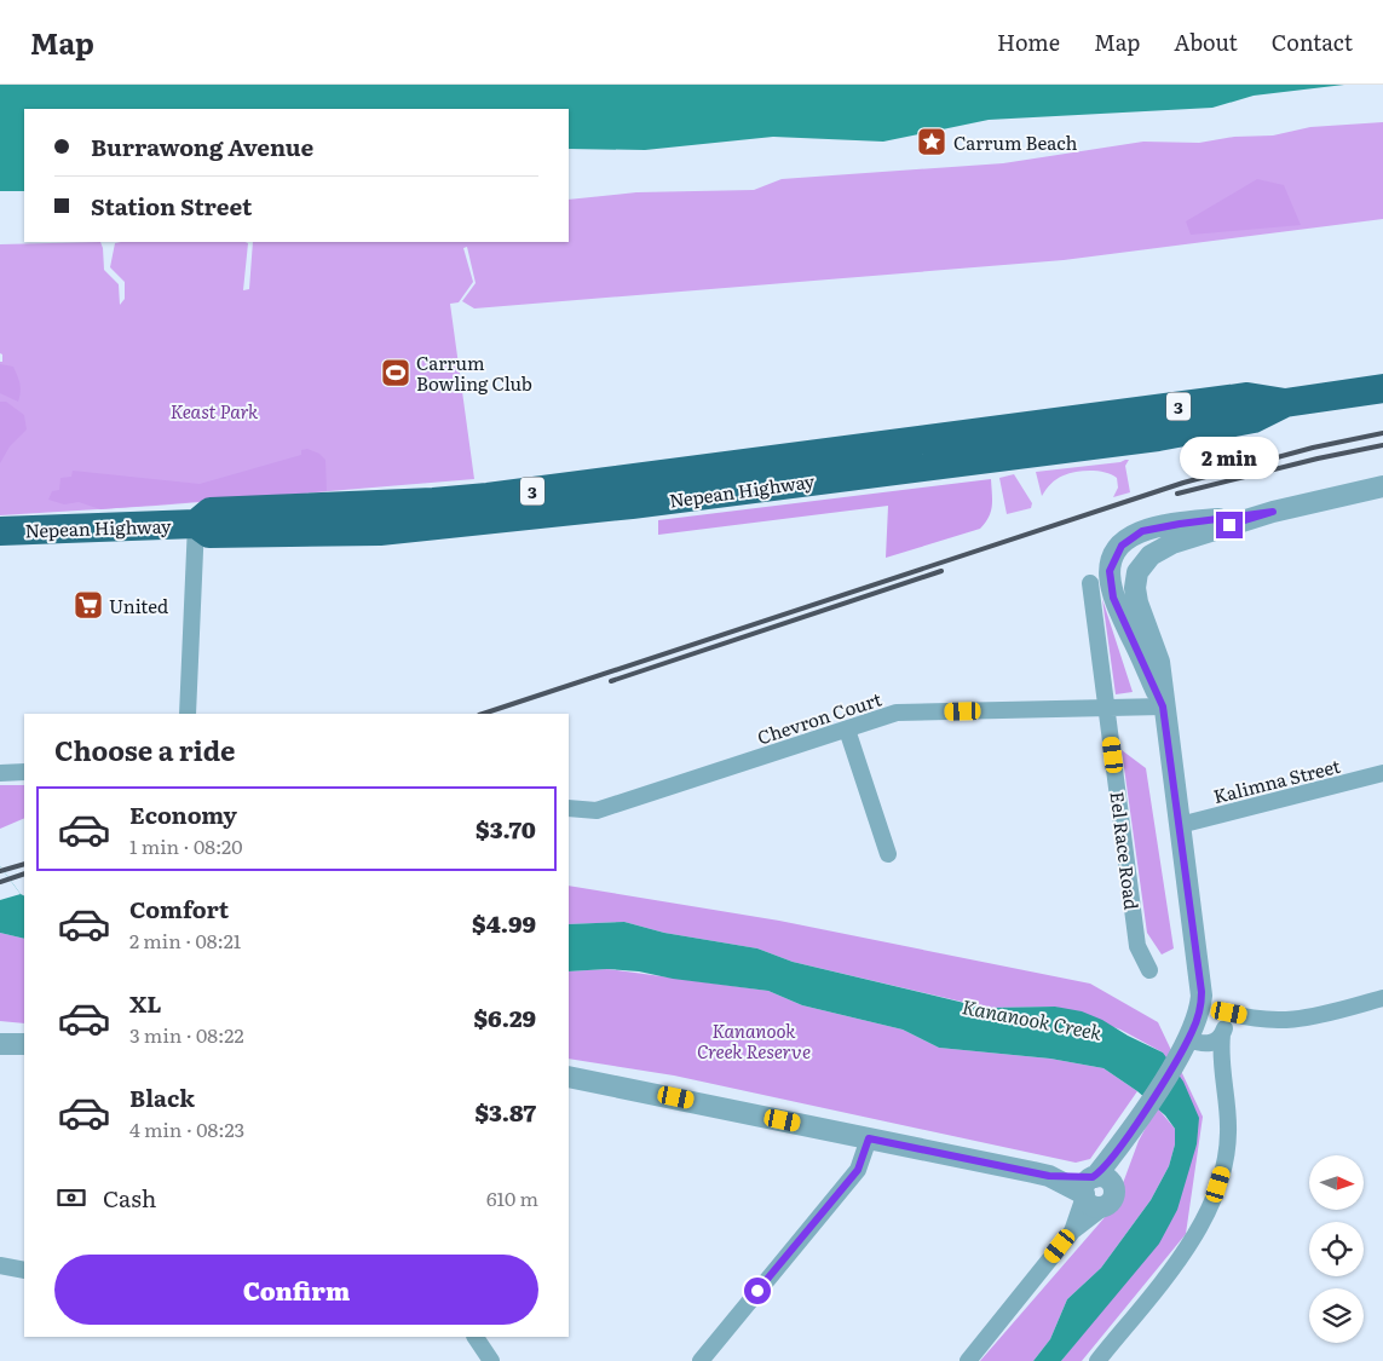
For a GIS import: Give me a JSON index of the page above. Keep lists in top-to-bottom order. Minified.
{"streets":{"highway":["3","Nepean Highway"],"street":["Chevron Court","Kalimna Street","Eel Race Road"]},"crossings":[["Chevron Court","Eel Race Road"]],"water":["Kananook Creek"],"parks":["Keast Park","Kananook Creek Reserve"],"places":{"place":["Carrum Beach"],"sports":["Carrum Bowling Club"],"supermarket":["United"]},"north":"right","page":{"header":"Map","nav":["Home","Map","About","Contact"],"banner":["Burrawong Avenue","Station Street"],"bubble":"2 min","heading":"Choose a ride","list":[{"name":"Economy","note":"1 min · 08:20","value":"$3.70"},{"name":"Comfort","note":"2 min · 08:21","value":"$4.99"},{"name":"XL","note":"3 min · 08:22","value":"$6.29"},{"name":"Black","note":"4 min · 08:23","value":"$3.87"}],"pay":["Cash","610 m"],"buttons":"Confirm"}}
